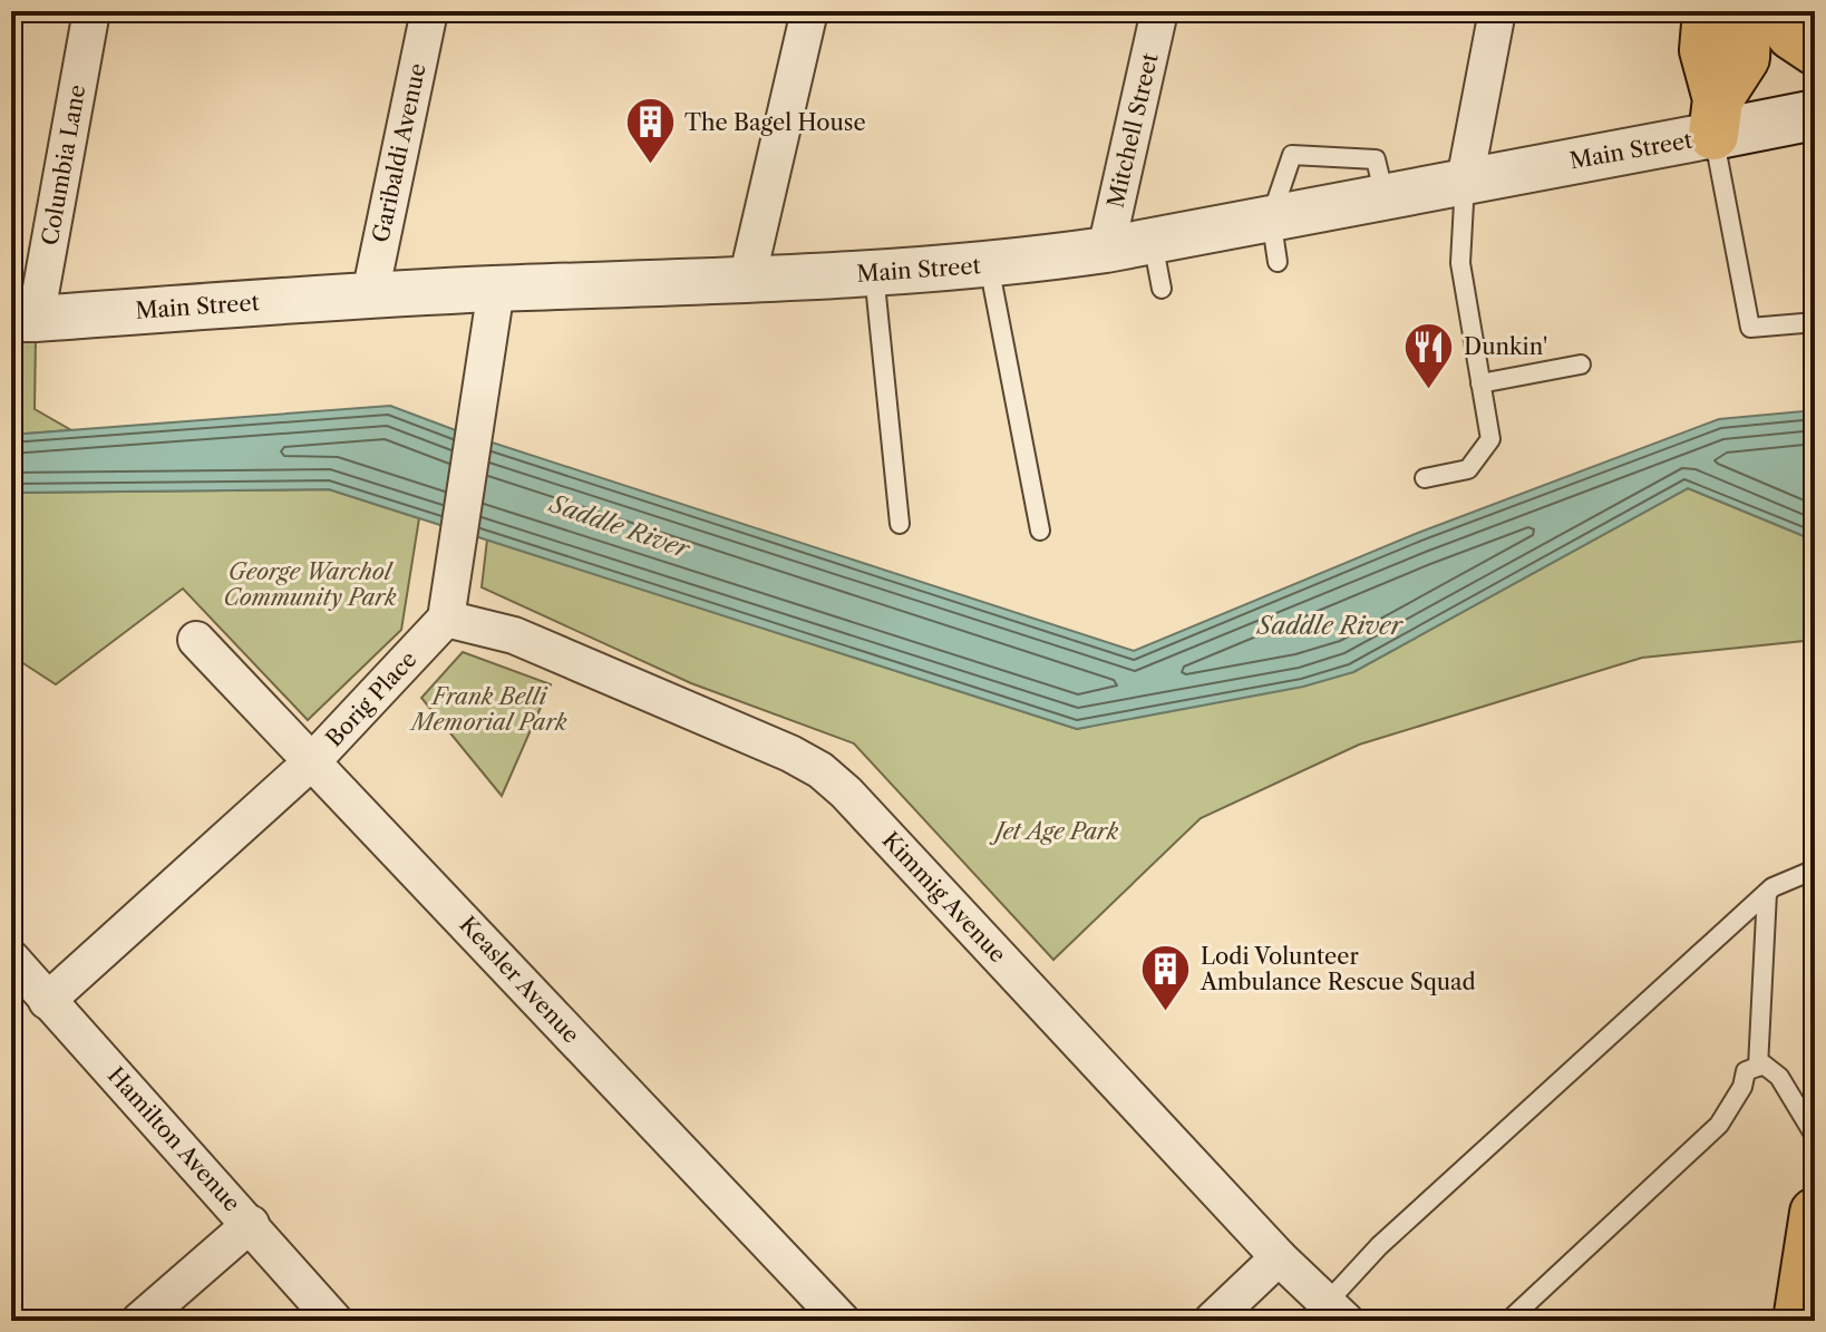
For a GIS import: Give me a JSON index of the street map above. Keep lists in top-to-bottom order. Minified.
{"streets":{"main road":["Main Street"],"street":["Mitchell Street","Garibaldi Avenue","Columbia Lane","Borig Place","Kimmig Avenue","Keasler Avenue","Hamilton Avenue"]},"crossings":[["Mitchell Street","Main Street"],["Main Street","Garibaldi Avenue"],["Main Street","Columbia Lane"],["Borig Place","Kimmig Avenue"],["Borig Place","Keasler Avenue"],["Borig Place","Hamilton Avenue"]],"water":["Saddle River"],"parks":["George Warchol Community Park","Frank Belli Memorial Park","Jet Age Park"],"places":{"building":["The Bagel House","Lodi Volunteer Ambulance Rescue Squad"],"restaurant":["Dunkin'"]}}
